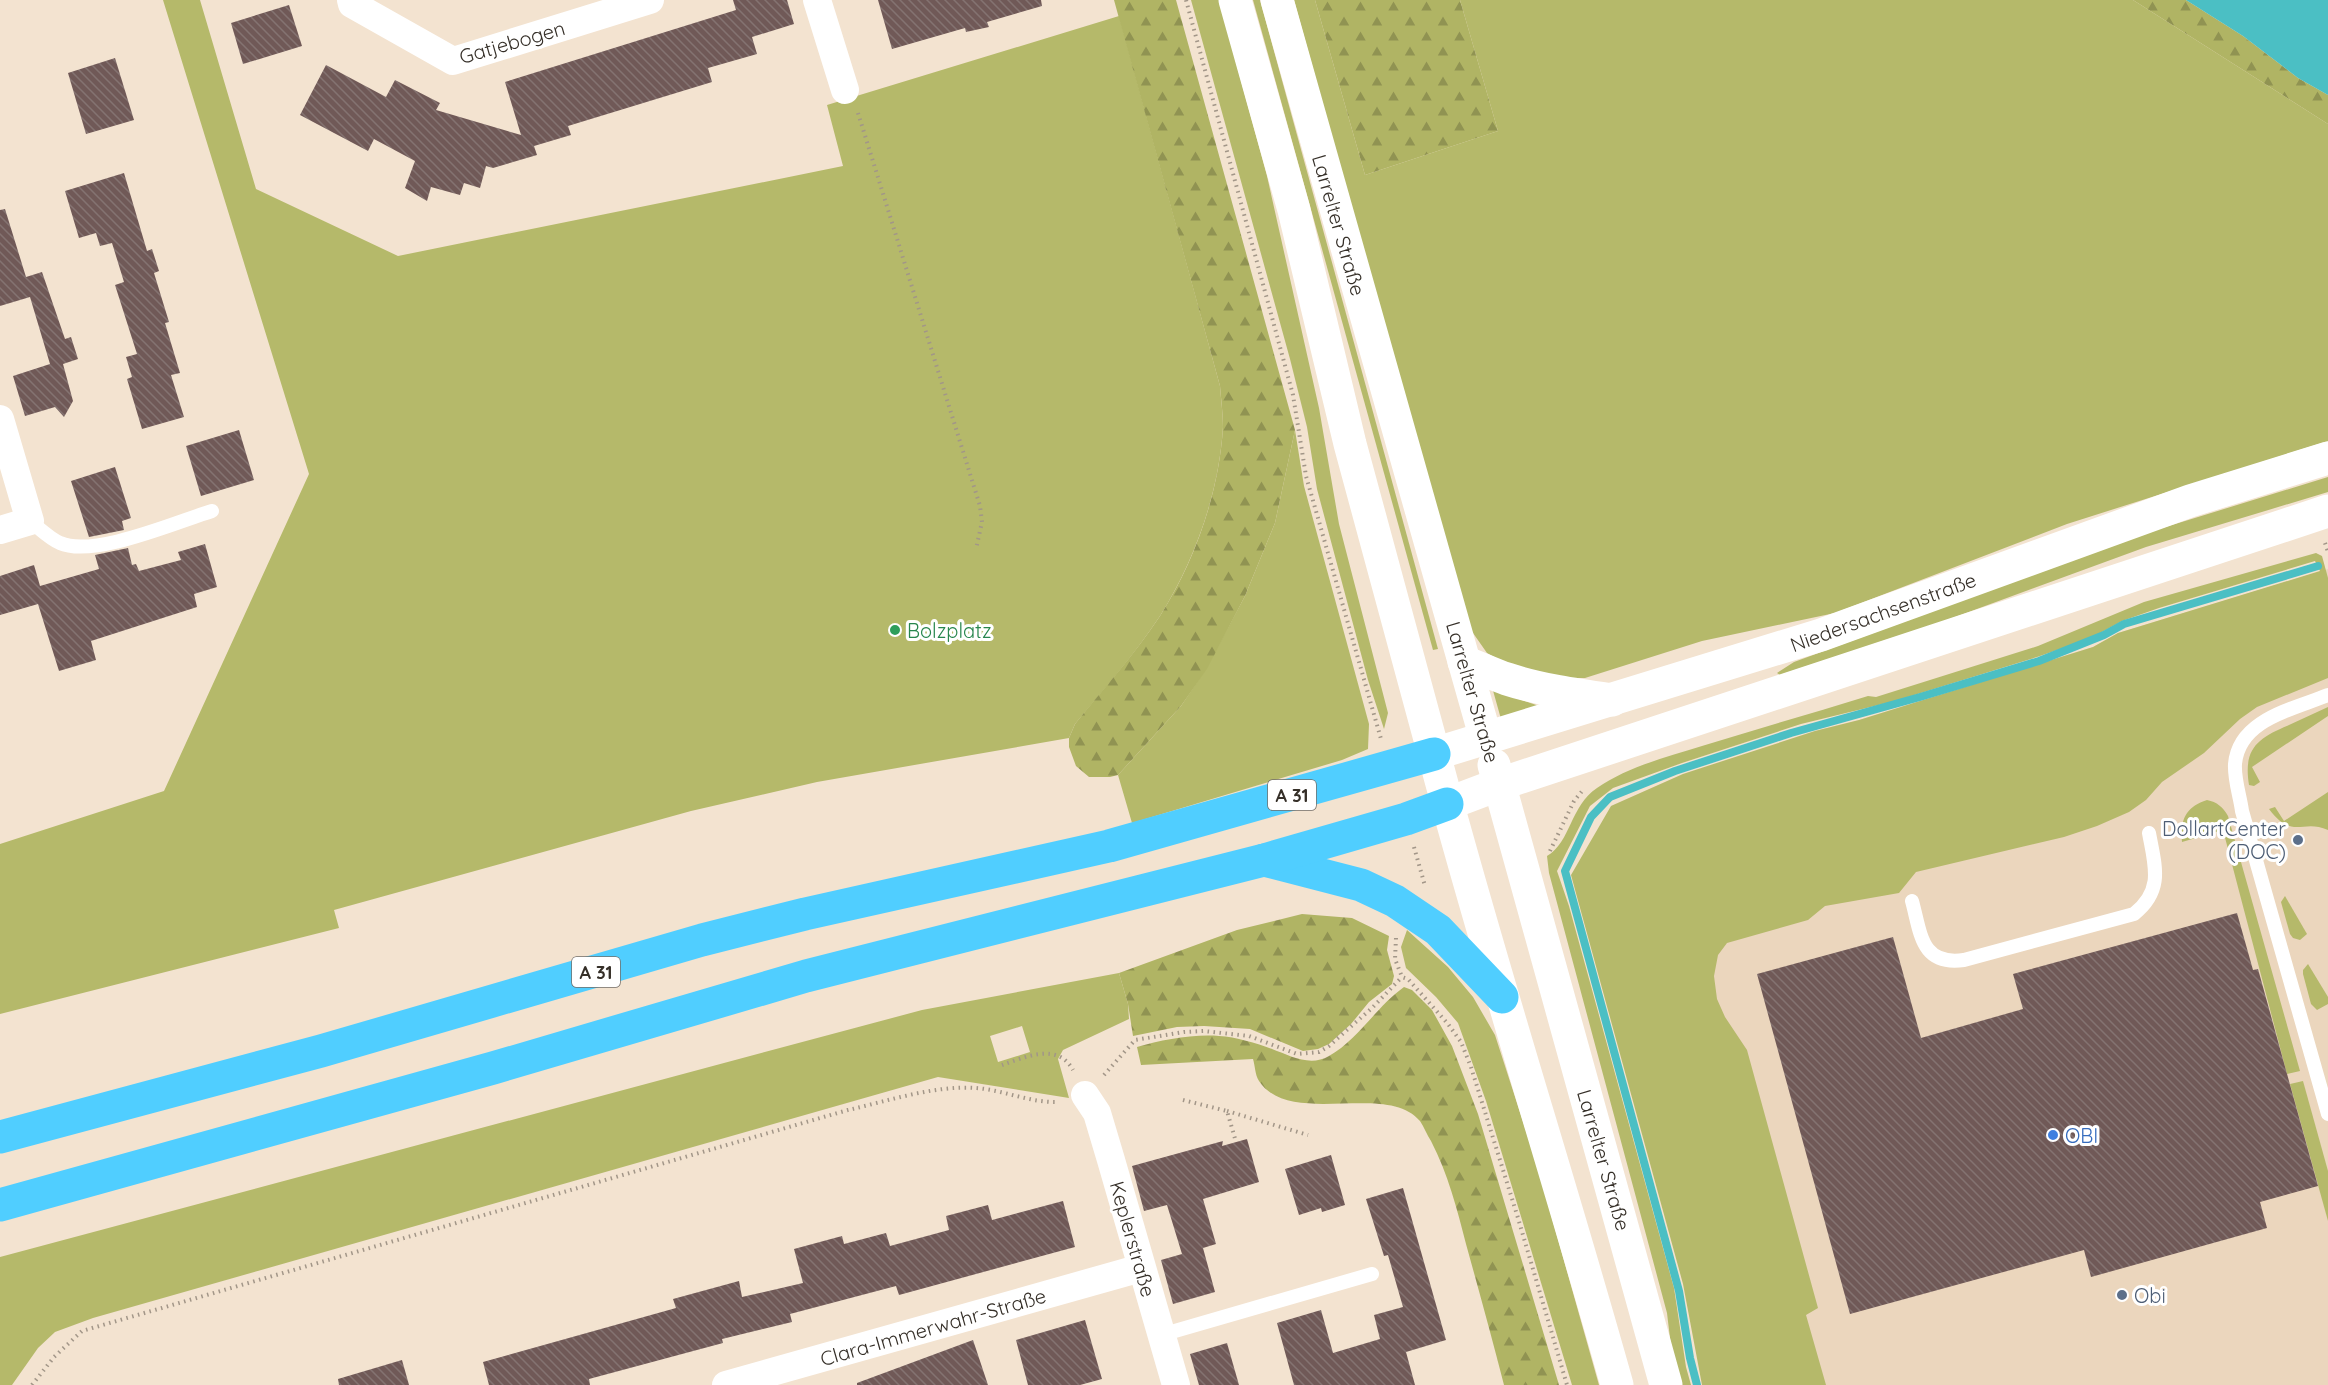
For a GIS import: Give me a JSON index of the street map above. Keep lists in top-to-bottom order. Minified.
{"streets":{"highway":["A 31"],"main road":["Larrelter Straße","Niedersachsenstraße"],"street":["Gatjebogen","Keplerstraße","Clara-Immerwahr-Straße"]},"crossings":[["Larrelter Straße","Niedersachsenstraße"],["Larrelter Straße","A 31"],["Niedersachsenstraße","A 31"],["Keplerstraße","Clara-Immerwahr-Straße"]],"places":["Bolzplatz","DollartCenter (DOC)","OBI","Obi"]}
